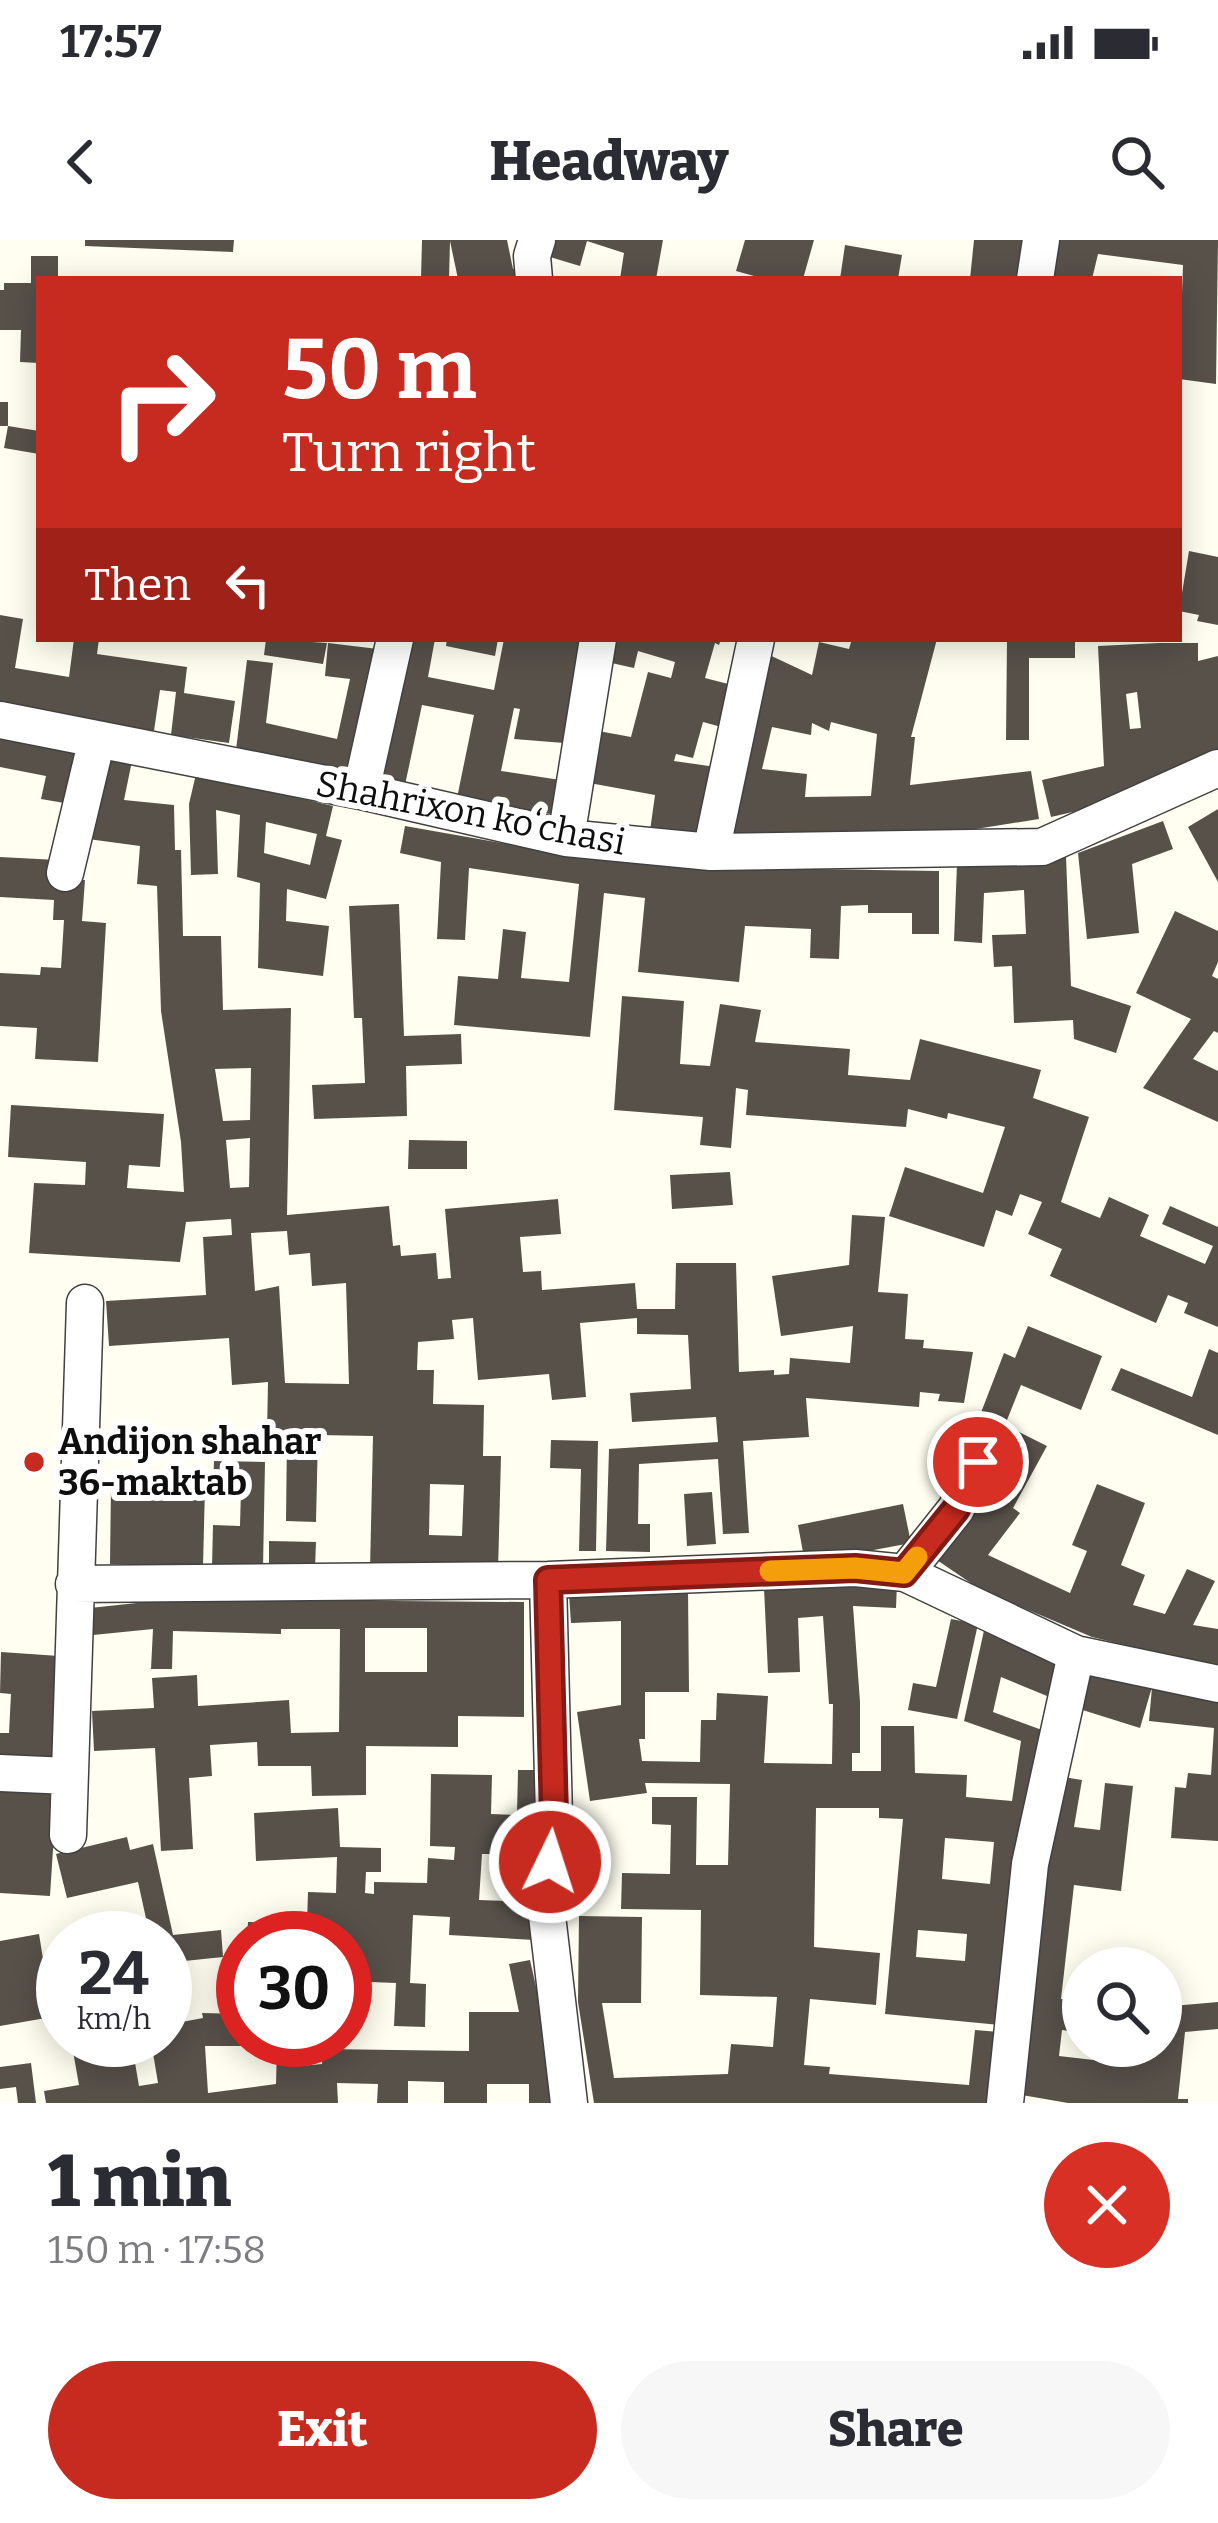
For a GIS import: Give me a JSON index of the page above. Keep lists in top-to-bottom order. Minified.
{"streets":{"street":["Shahrixon koʻchasi"]},"places":["Andijon shahar 36-maktab"],"page":{"status":"17:57","header":"Headway","turn":["50 m","Turn right"],"then":"Then","speed":"24 km/h","limit":"30","heading":["1 min","150 m · 17:58"],"buttons":["Exit","Share"]}}
